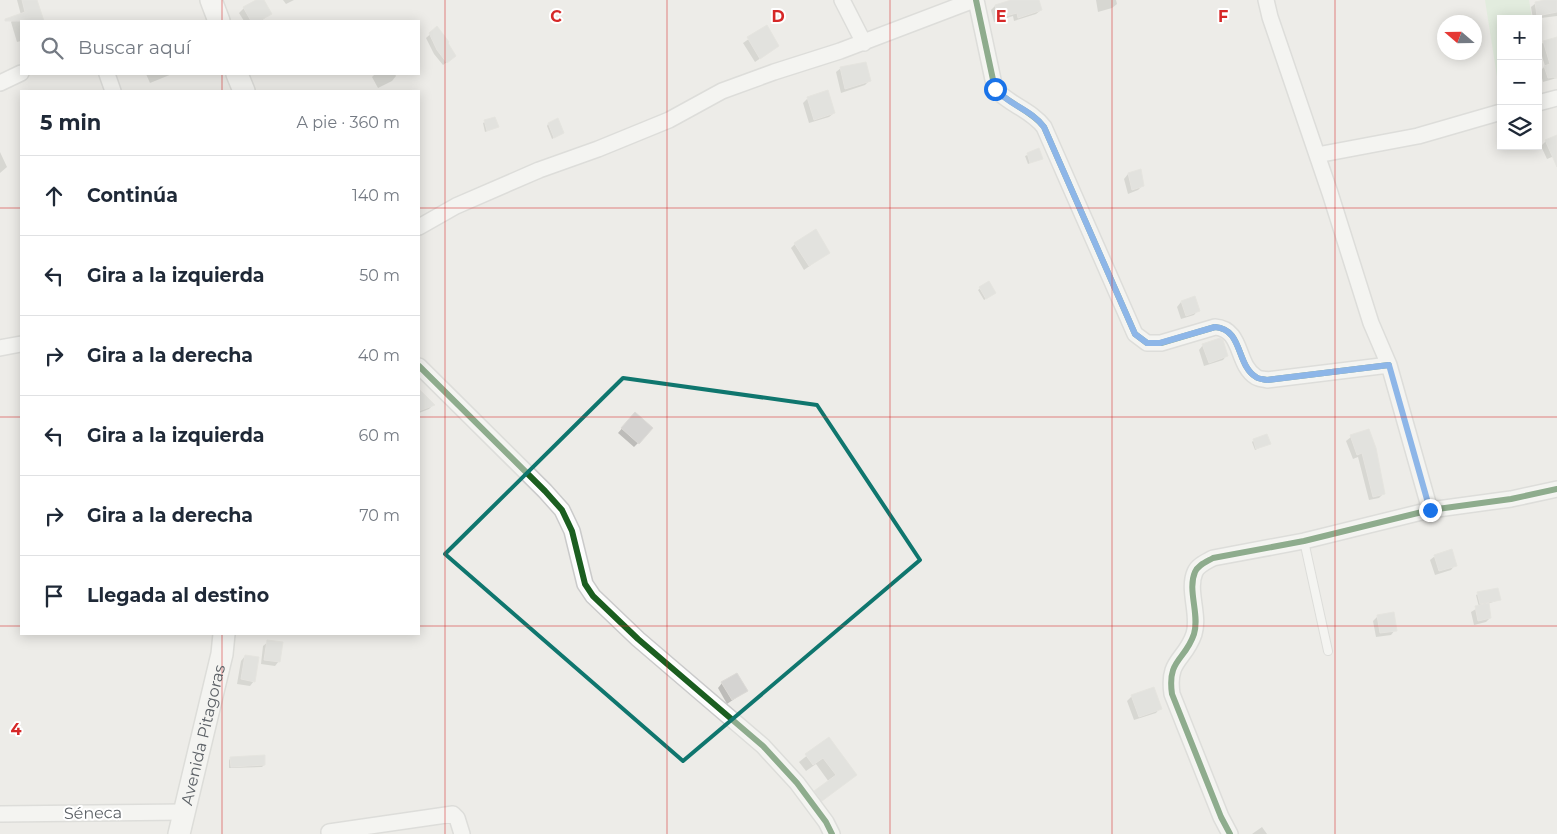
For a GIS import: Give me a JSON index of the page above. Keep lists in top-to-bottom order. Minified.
{"streets":{"main road":["Avenida Pitagoras"],"street":["Séneca"]},"crossings":[["Avenida Pitagoras","Séneca"]],"north":"left","page":{"map_buttons":["+","−"],"search":"Buscar aquí","heading":["5 min","A pie · 360 m"],"list":[["Continúa","140 m"],["Gira a la izquierda","50 m"],["Gira a la derecha","40 m"],["Gira a la izquierda","60 m"],["Gira a la derecha","70 m"],"Llegada al destino"]},"grid":{"columns":["C","D","E","F"],"rows":["4"]}}
